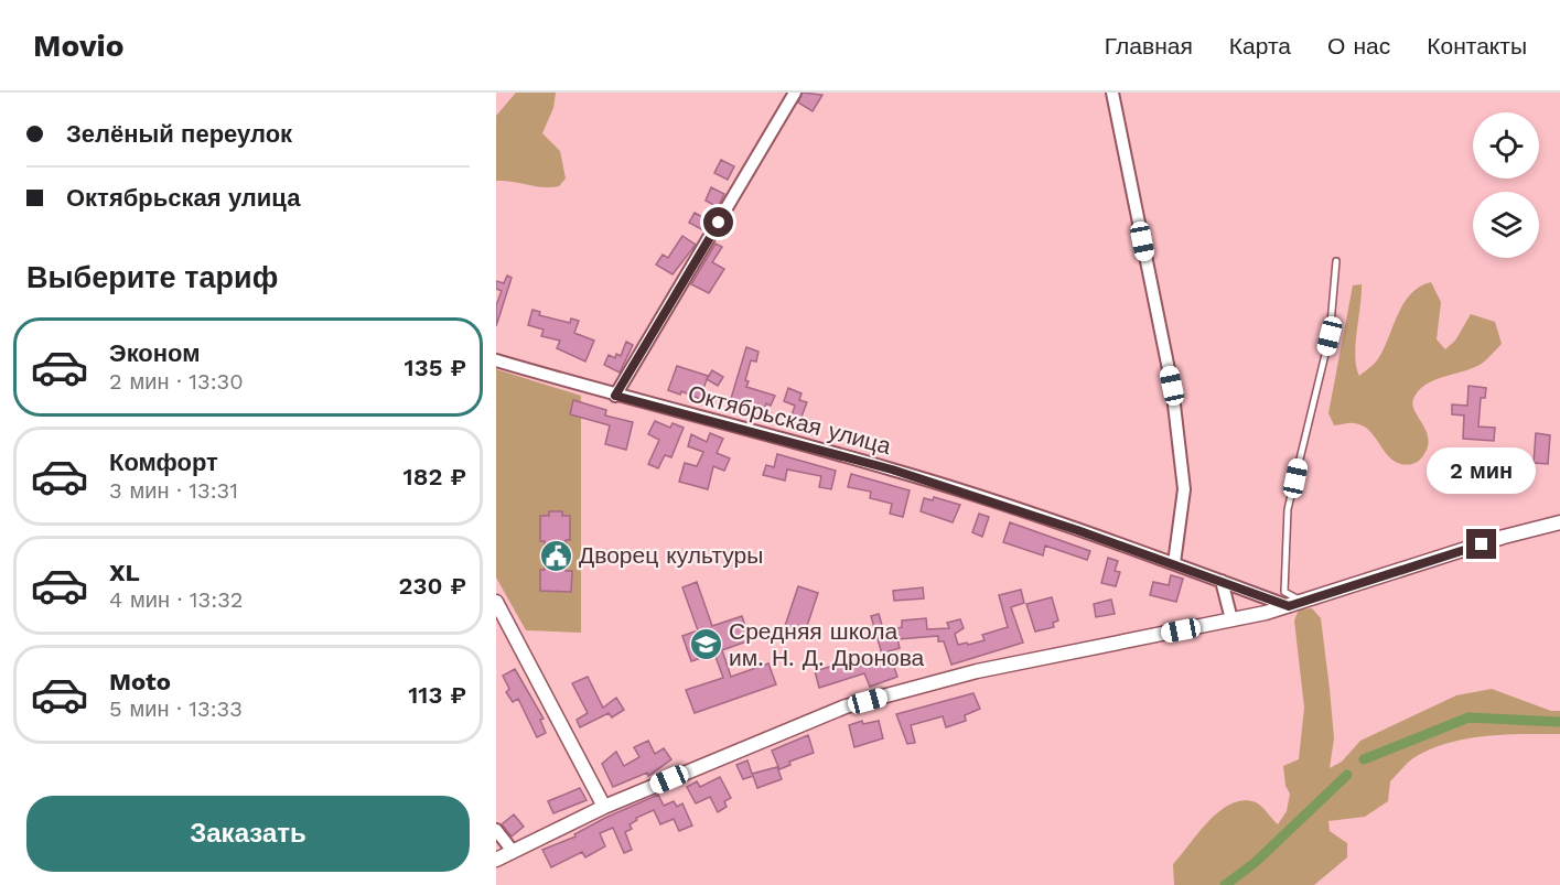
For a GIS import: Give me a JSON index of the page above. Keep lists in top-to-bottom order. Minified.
{"streets":{"street":["Октябрьская улица"]},"places":{"public building":["Дворец культуры"],"school or university":["Средняя школа им. Н. Д. Дронова"]},"page":{"header":"Movio","nav":["Главная","Карта","О нас","Контакты"],"banner":["Зелёный переулок","Октябрьская улица"],"heading":"Выберите тариф","list":[{"name":"Эконом","note":"2 мин · 13:30","value":"135 ₽"},{"name":"Комфорт","note":"3 мин · 13:31","value":"182 ₽"},{"name":"XL","note":"4 мин · 13:32","value":"230 ₽"},{"name":"Moto","note":"5 мин · 13:33","value":"113 ₽"}],"bubble":"2 мин","buttons":"Заказать"}}
